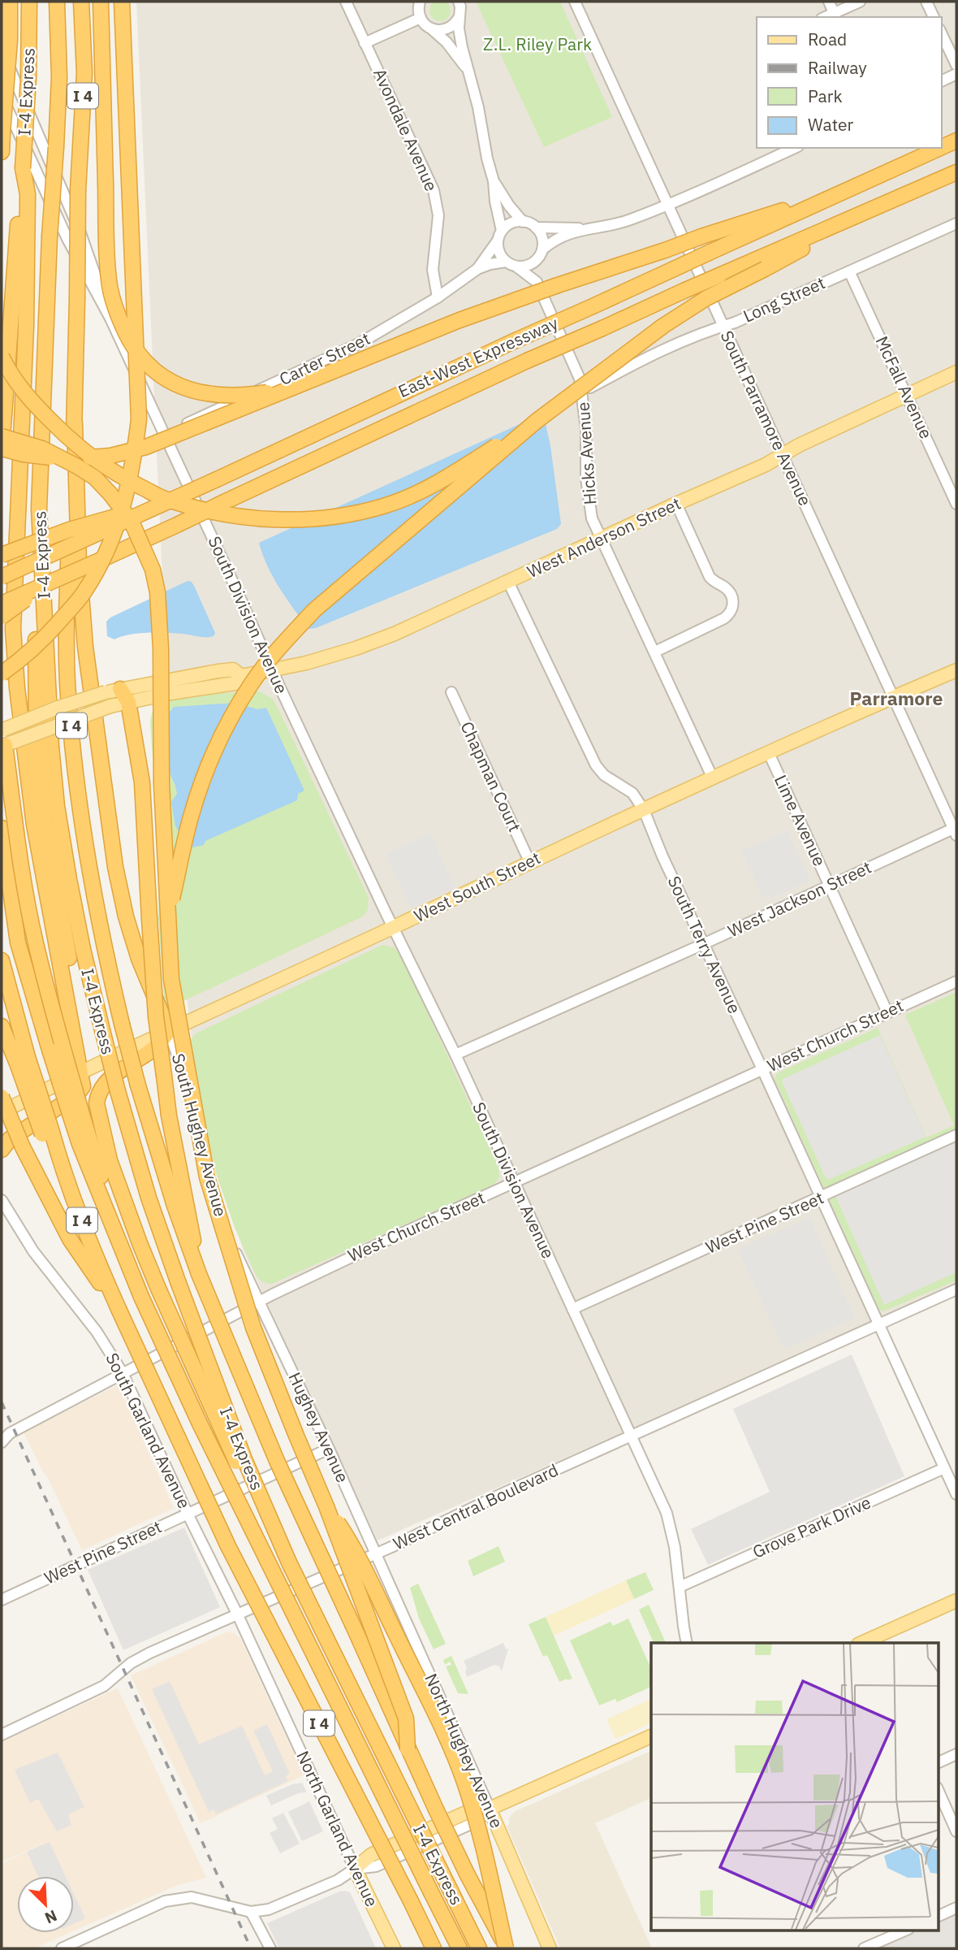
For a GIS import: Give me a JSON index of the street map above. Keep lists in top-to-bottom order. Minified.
{"streets":{"highway":["I-4 Express","I 4","East-West Expressway"],"main road":["West Anderson Street","West South Street","North Hughey Avenue","North Garland Avenue"],"street":["Avondale Avenue","Long Street","Carter Street","McFall Avenue","South Parramore Avenue","Hicks Avenue","South Division Avenue","Chapman Court","Lime Avenue","West Jackson Street","South Terry Avenue","West Church Street","South Hughey Avenue","West Pine Street","Hughey Avenue","South Garland Avenue","West Central Boulevard","Grove Park Drive"]},"crossings":[["Avondale Avenue","Carter Street"],["Long Street","McFall Avenue"],["Long Street","South Parramore Avenue"],["Long Street","Hicks Avenue"],["Carter Street","Hicks Avenue"],["Carter Street","South Division Avenue"],["McFall Avenue","West Anderson Street"],["South Parramore Avenue","West Anderson Street"],["South Parramore Avenue","West South Street"],["South Parramore Avenue","West Jackson Street"],["Hicks Avenue","West Anderson Street"],["Hicks Avenue","West South Street"],["West Anderson Street","South Division Avenue"],["West Anderson Street","South Terry Avenue"],["South Division Avenue","West South Street"],["South Division Avenue","West Jackson Street"],["South Division Avenue","West Church Street"],["South Division Avenue","West Pine Street"],["South Division Avenue","West Central Boulevard"],["South Division Avenue","Grove Park Drive"],["Chapman Court","West South Street"],["Lime Avenue","West South Street"],["Lime Avenue","West Jackson Street"],["Lime Avenue","West Church Street"],["West South Street","South Terry Avenue"],["West South Street","South Hughey Avenue"],["West Jackson Street","South Terry Avenue"],["South Terry Avenue","West Church Street"],["South Terry Avenue","West Pine Street"],["South Terry Avenue","West Central Boulevard"],["South Terry Avenue","Grove Park Drive"],["West Church Street","South Hughey Avenue"],["West Church Street","Hughey Avenue"],["West Church Street","South Garland Avenue"],["South Hughey Avenue","Hughey Avenue"],["West Pine Street","Hughey Avenue"],["West Pine Street","South Garland Avenue"],["Hughey Avenue","West Central Boulevard"],["Hughey Avenue","North Hughey Avenue"],["South Garland Avenue","West Central Boulevard"],["South Garland Avenue","North Garland Avenue"],["West Central Boulevard","North Hughey Avenue"],["West Central Boulevard","North Garland Avenue"]],"districts":["Parramore"],"parks":["Z.L. Riley Park"],"legend":["Road","Railway","Park","Water"],"north":"bottom right"}
